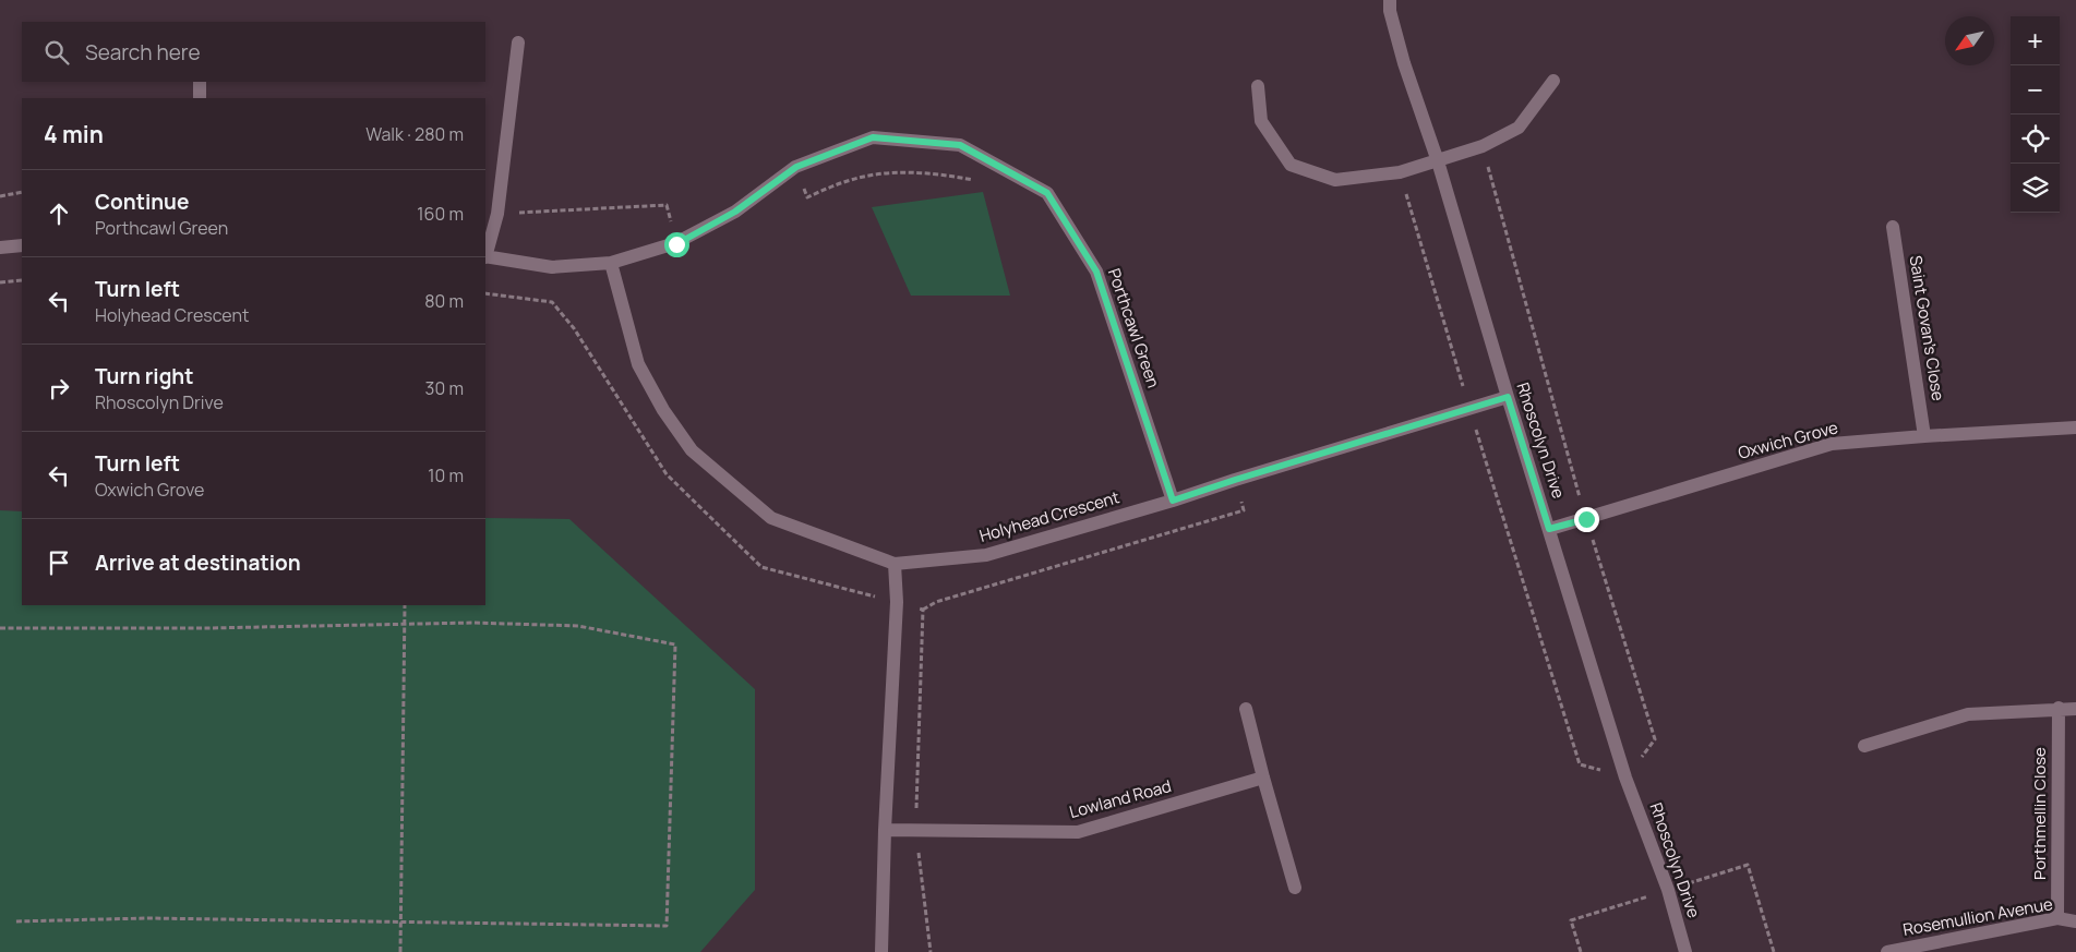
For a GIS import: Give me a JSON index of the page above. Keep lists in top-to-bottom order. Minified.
{"streets":{"street":["Porthcawl Green","Saint Govan's Close","Rhoscolyn Drive","Oxwich Grove","Holyhead Crescent","Lowland Road","Porthmellin Close","Rosemullion Avenue"]},"crossings":[["Porthcawl Green","Holyhead Crescent"],["Saint Govan's Close","Oxwich Grove"],["Rhoscolyn Drive","Oxwich Grove"],["Rhoscolyn Drive","Holyhead Crescent"],["Porthmellin Close","Rosemullion Avenue"]],"north":"bottom left","page":{"map_buttons":["+","−"],"search":"Search here","heading":["4 min","Walk · 280 m"],"list":[["Continue","Porthcawl Green","160 m"],["Turn left","Holyhead Crescent","80 m"],["Turn right","Rhoscolyn Drive","30 m"],["Turn left","Oxwich Grove","10 m"],"Arrive at destination"]}}
